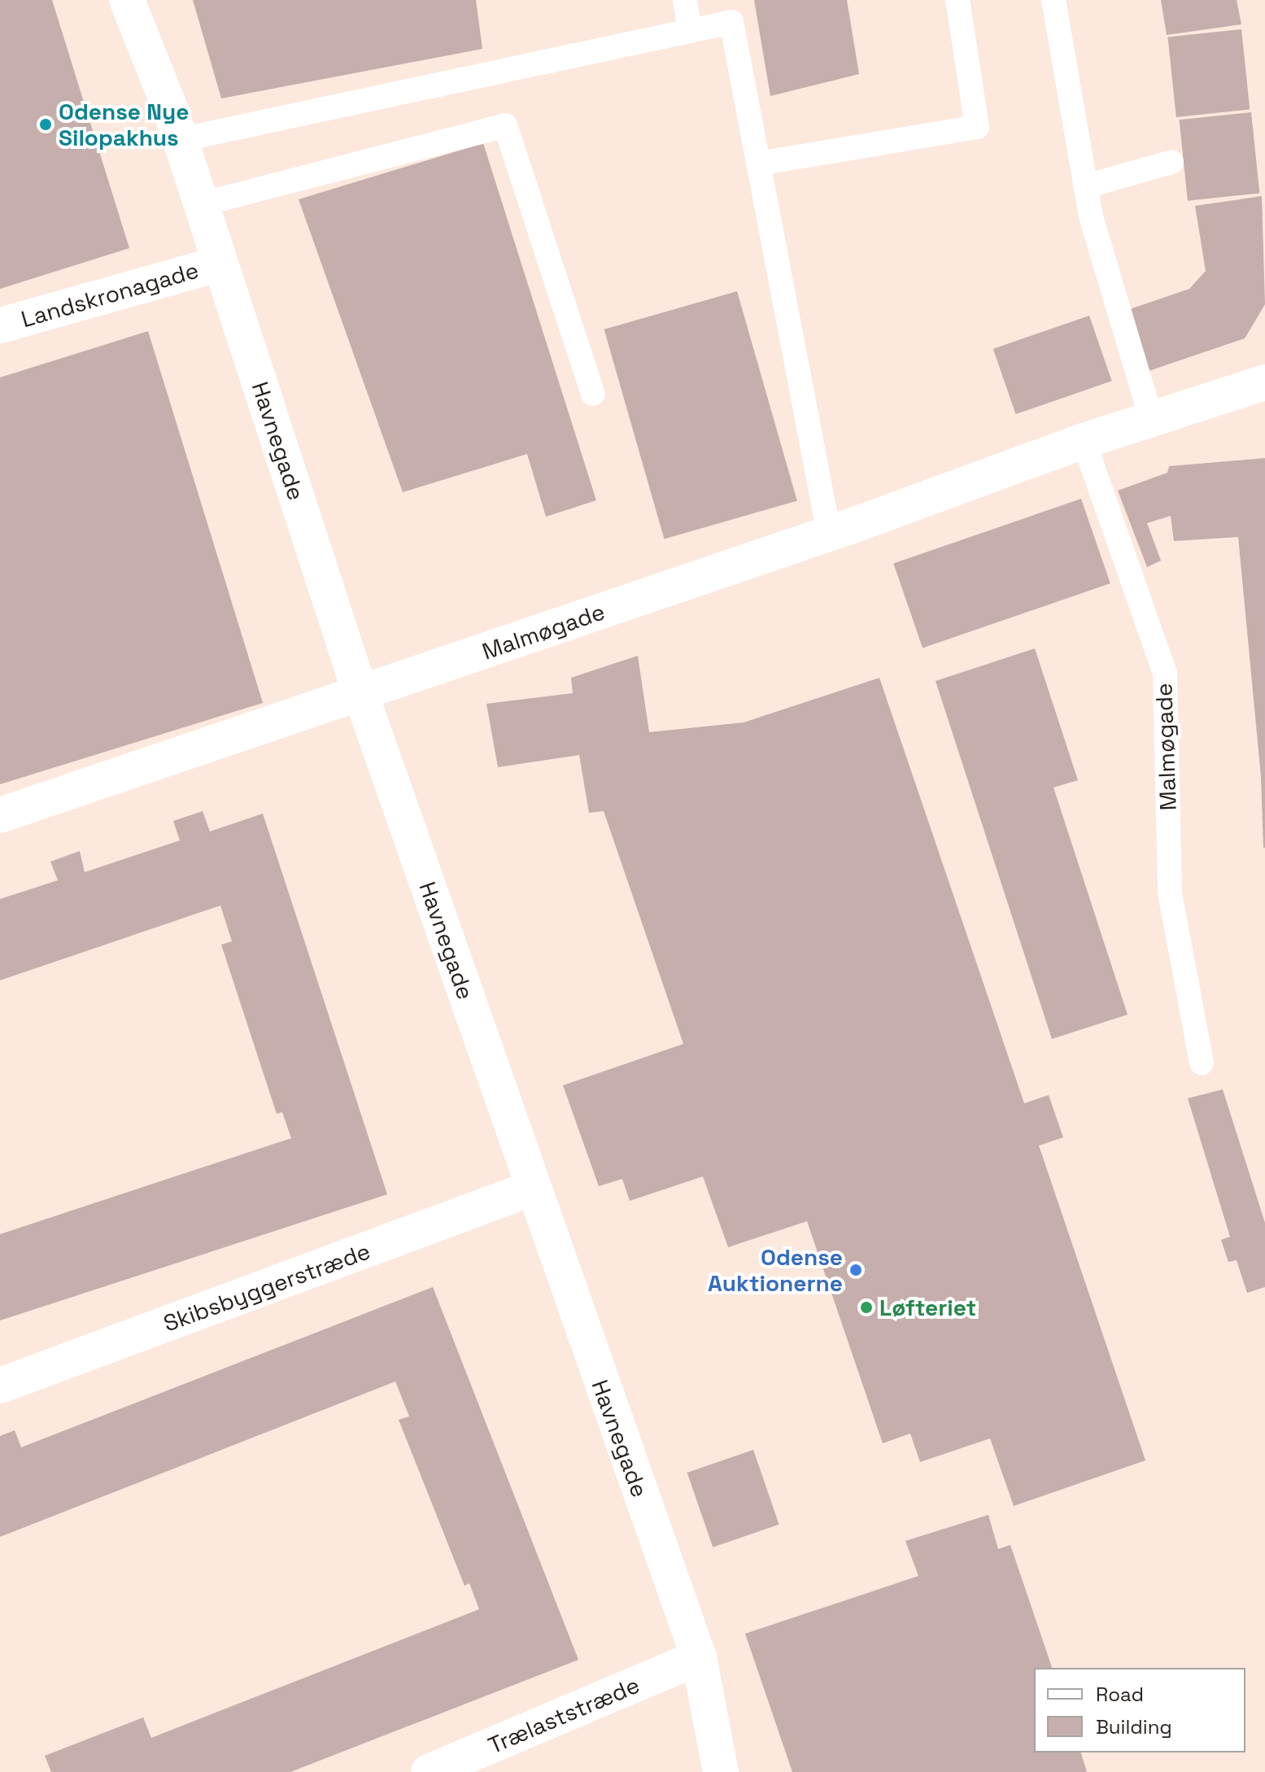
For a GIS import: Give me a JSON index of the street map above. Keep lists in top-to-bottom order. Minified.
{"streets":{"street":["Landskronagade","Havnegade","Malmøgade","Skibsbyggerstræde","Trælaststræde"]},"crossings":[["Landskronagade","Havnegade"],["Havnegade","Malmøgade"],["Havnegade","Skibsbyggerstræde"],["Havnegade","Trælaststræde"]],"places":["Odense Nye Silopakhus","Odense Auktionerne","Løfteriet"],"legend":["Road","Building"]}
